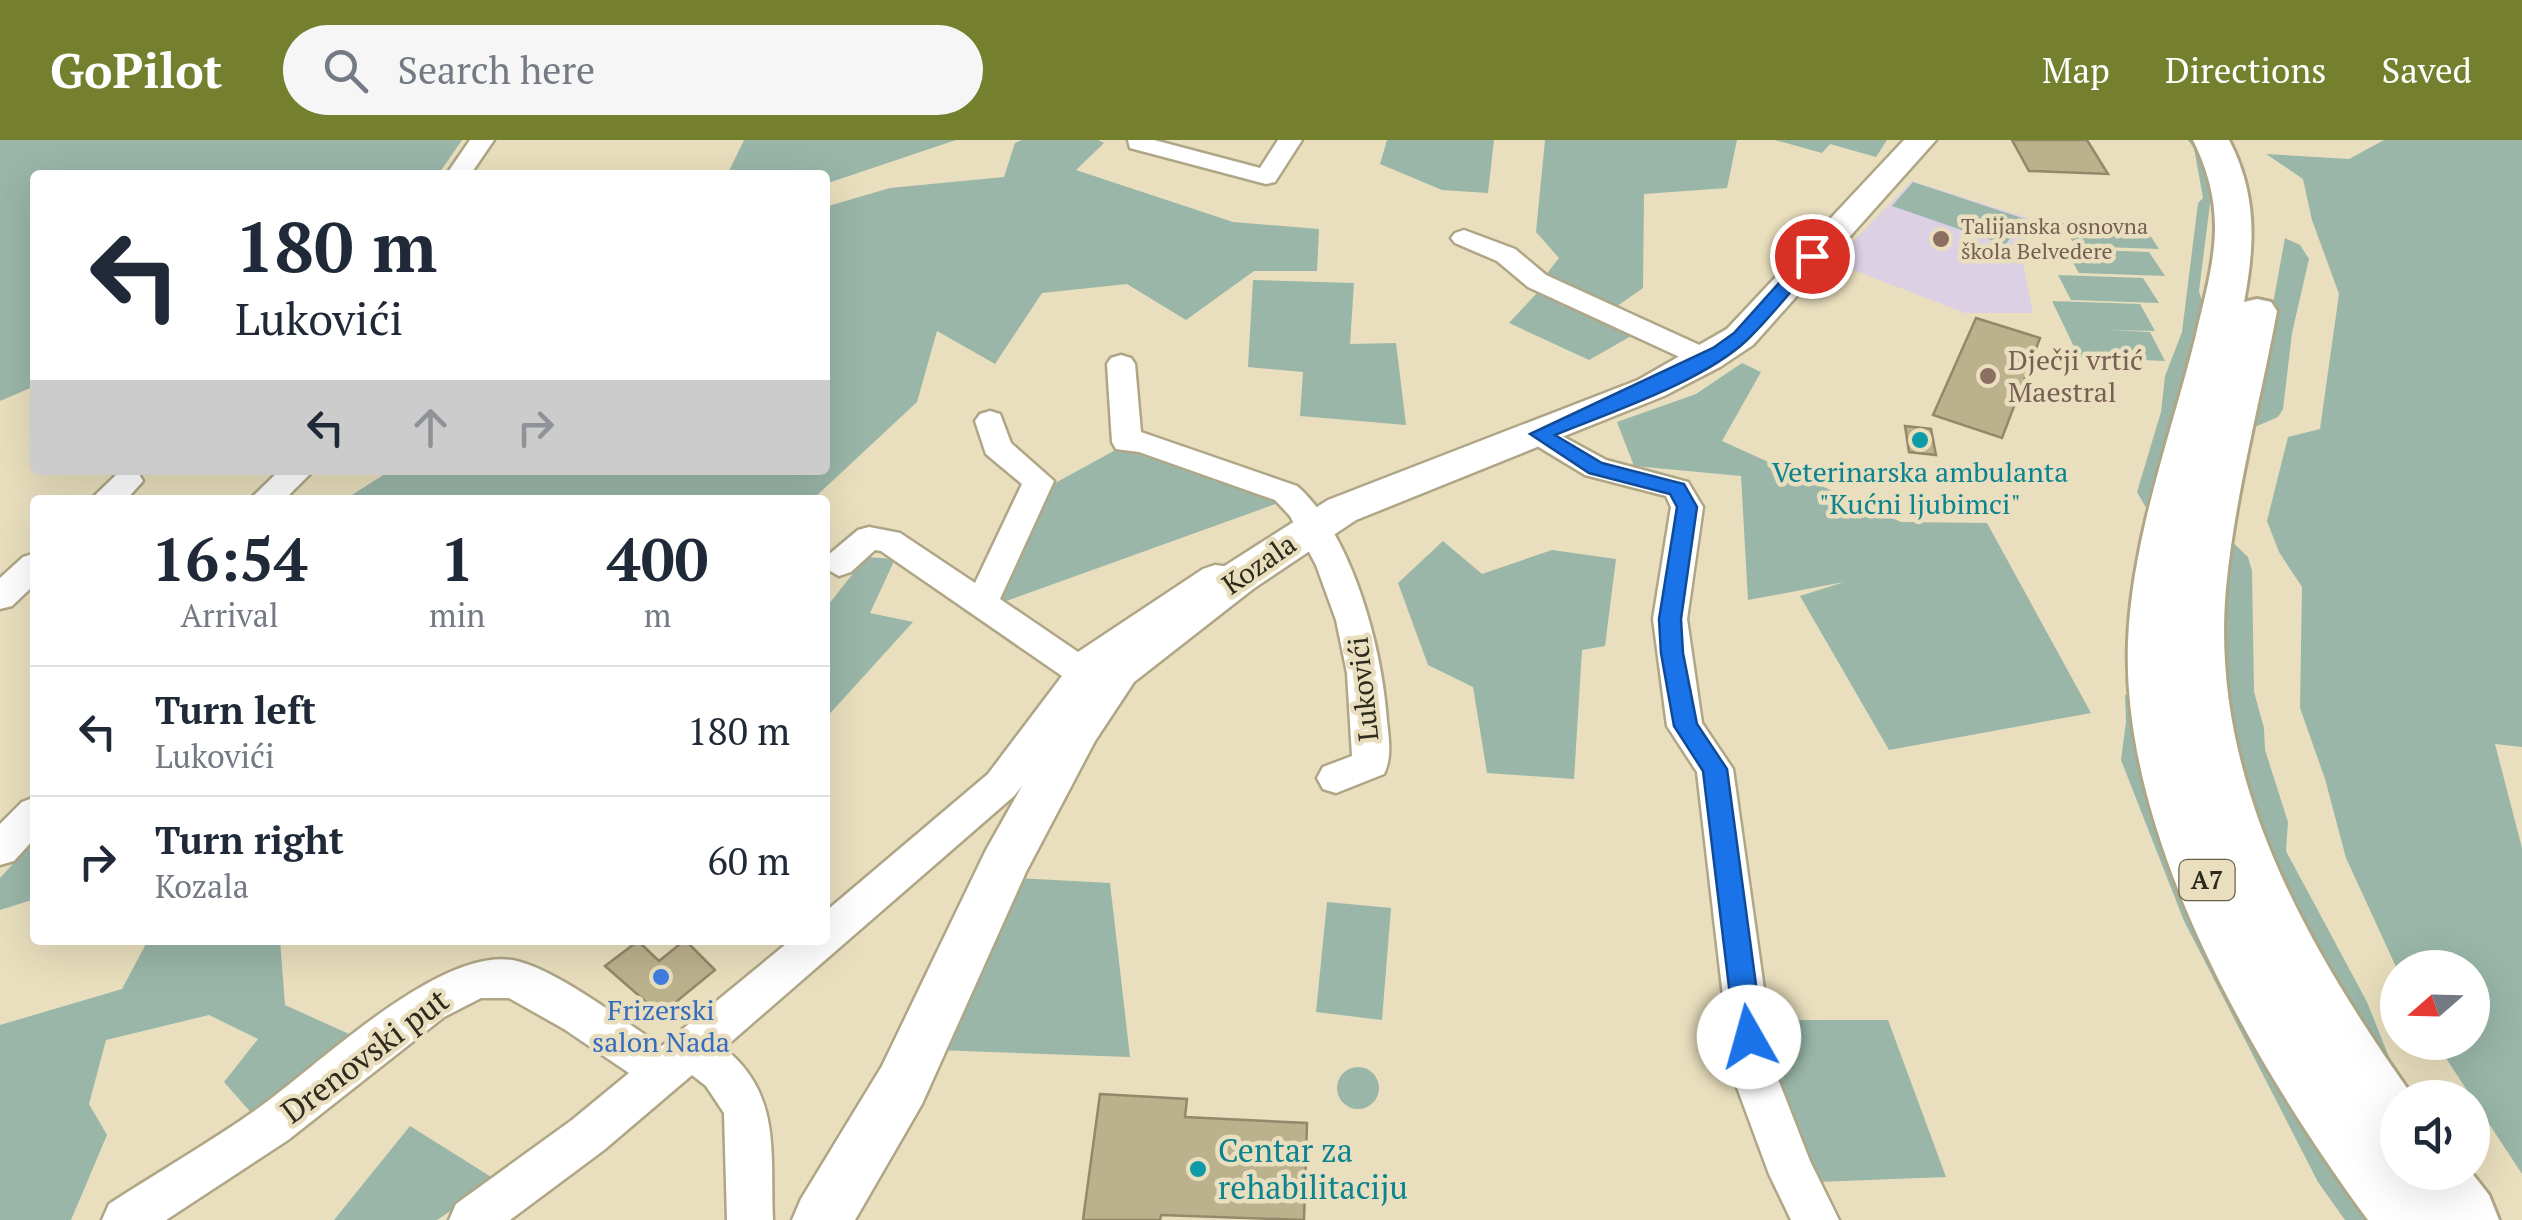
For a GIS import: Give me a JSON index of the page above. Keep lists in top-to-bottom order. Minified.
{"streets":{"highway":["A7"],"main road":["Kozala"],"street":["Lukovići","Drenovski put"]},"crossings":[["Kozala","Lukovići"]],"places":["Talijanska osnovna škola Belvedere","Dječji vrtić Maestral","Veterinarska ambulanta \"Kućni ljubimci\"","Frizerski salon Nada","Centar za rehabilitaciju"],"north":"left","page":{"header":"GoPilot","search":"Search here","nav":["Map","Directions","Saved"],"turn":["180 m","Lukovići"],"eta":["16:54","Arrival","1","min","400","m"],"list":[{"name":"Turn left","note":"Lukovići","value":"180 m"},{"name":"Turn right","note":"Kozala","value":"60 m"}]}}
